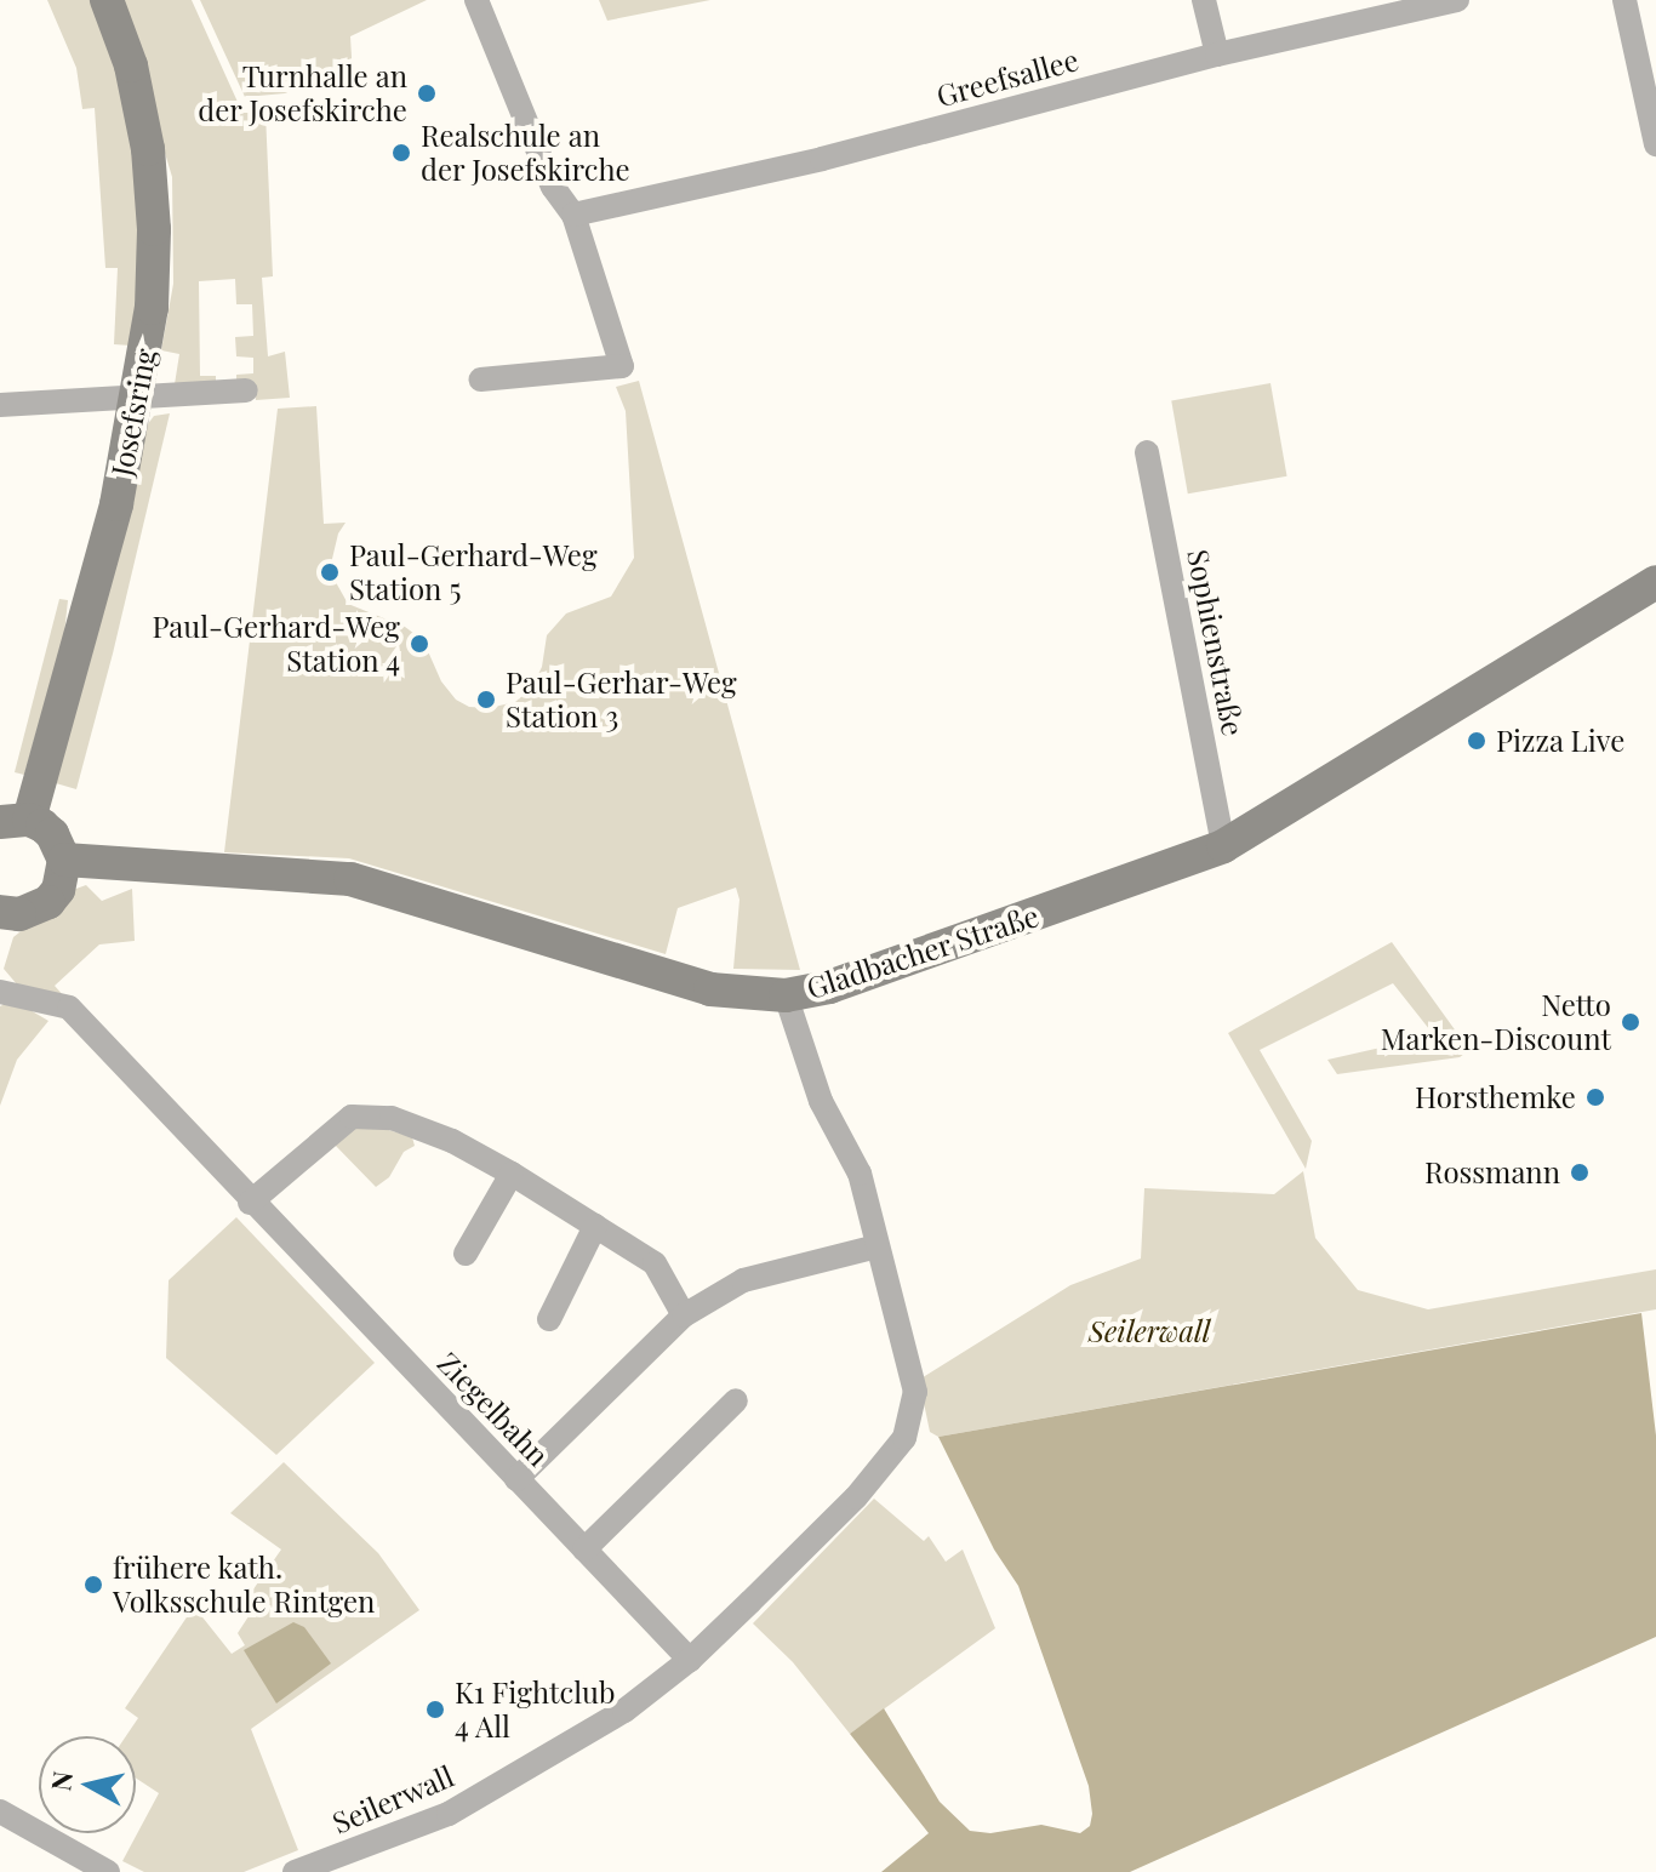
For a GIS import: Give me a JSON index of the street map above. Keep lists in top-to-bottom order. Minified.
{"streets":{"main road":["Josefsring","Gladbacher Straße"],"street":["Greefsallee","Sophienstraße","Ziegelbahn","Seilerwall"]},"crossings":[["Sophienstraße","Gladbacher Straße"],["Gladbacher Straße","Seilerwall"],["Ziegelbahn","Seilerwall"]],"parks":["Seilerwall"],"places":["Turnhalle an der Josefskirche","Realschule an der Josefskirche","Paul-Gerhard-Weg Station 5","Paul-Gerhard-Weg Station 4","Paul-Gerhar-Weg Station 3","Pizza Live","Netto Marken-Discount","Horsthemke","Rossmann","frühere kath. Volksschule Rintgen","K1 Fightclub 4 All"],"north":"left"}
